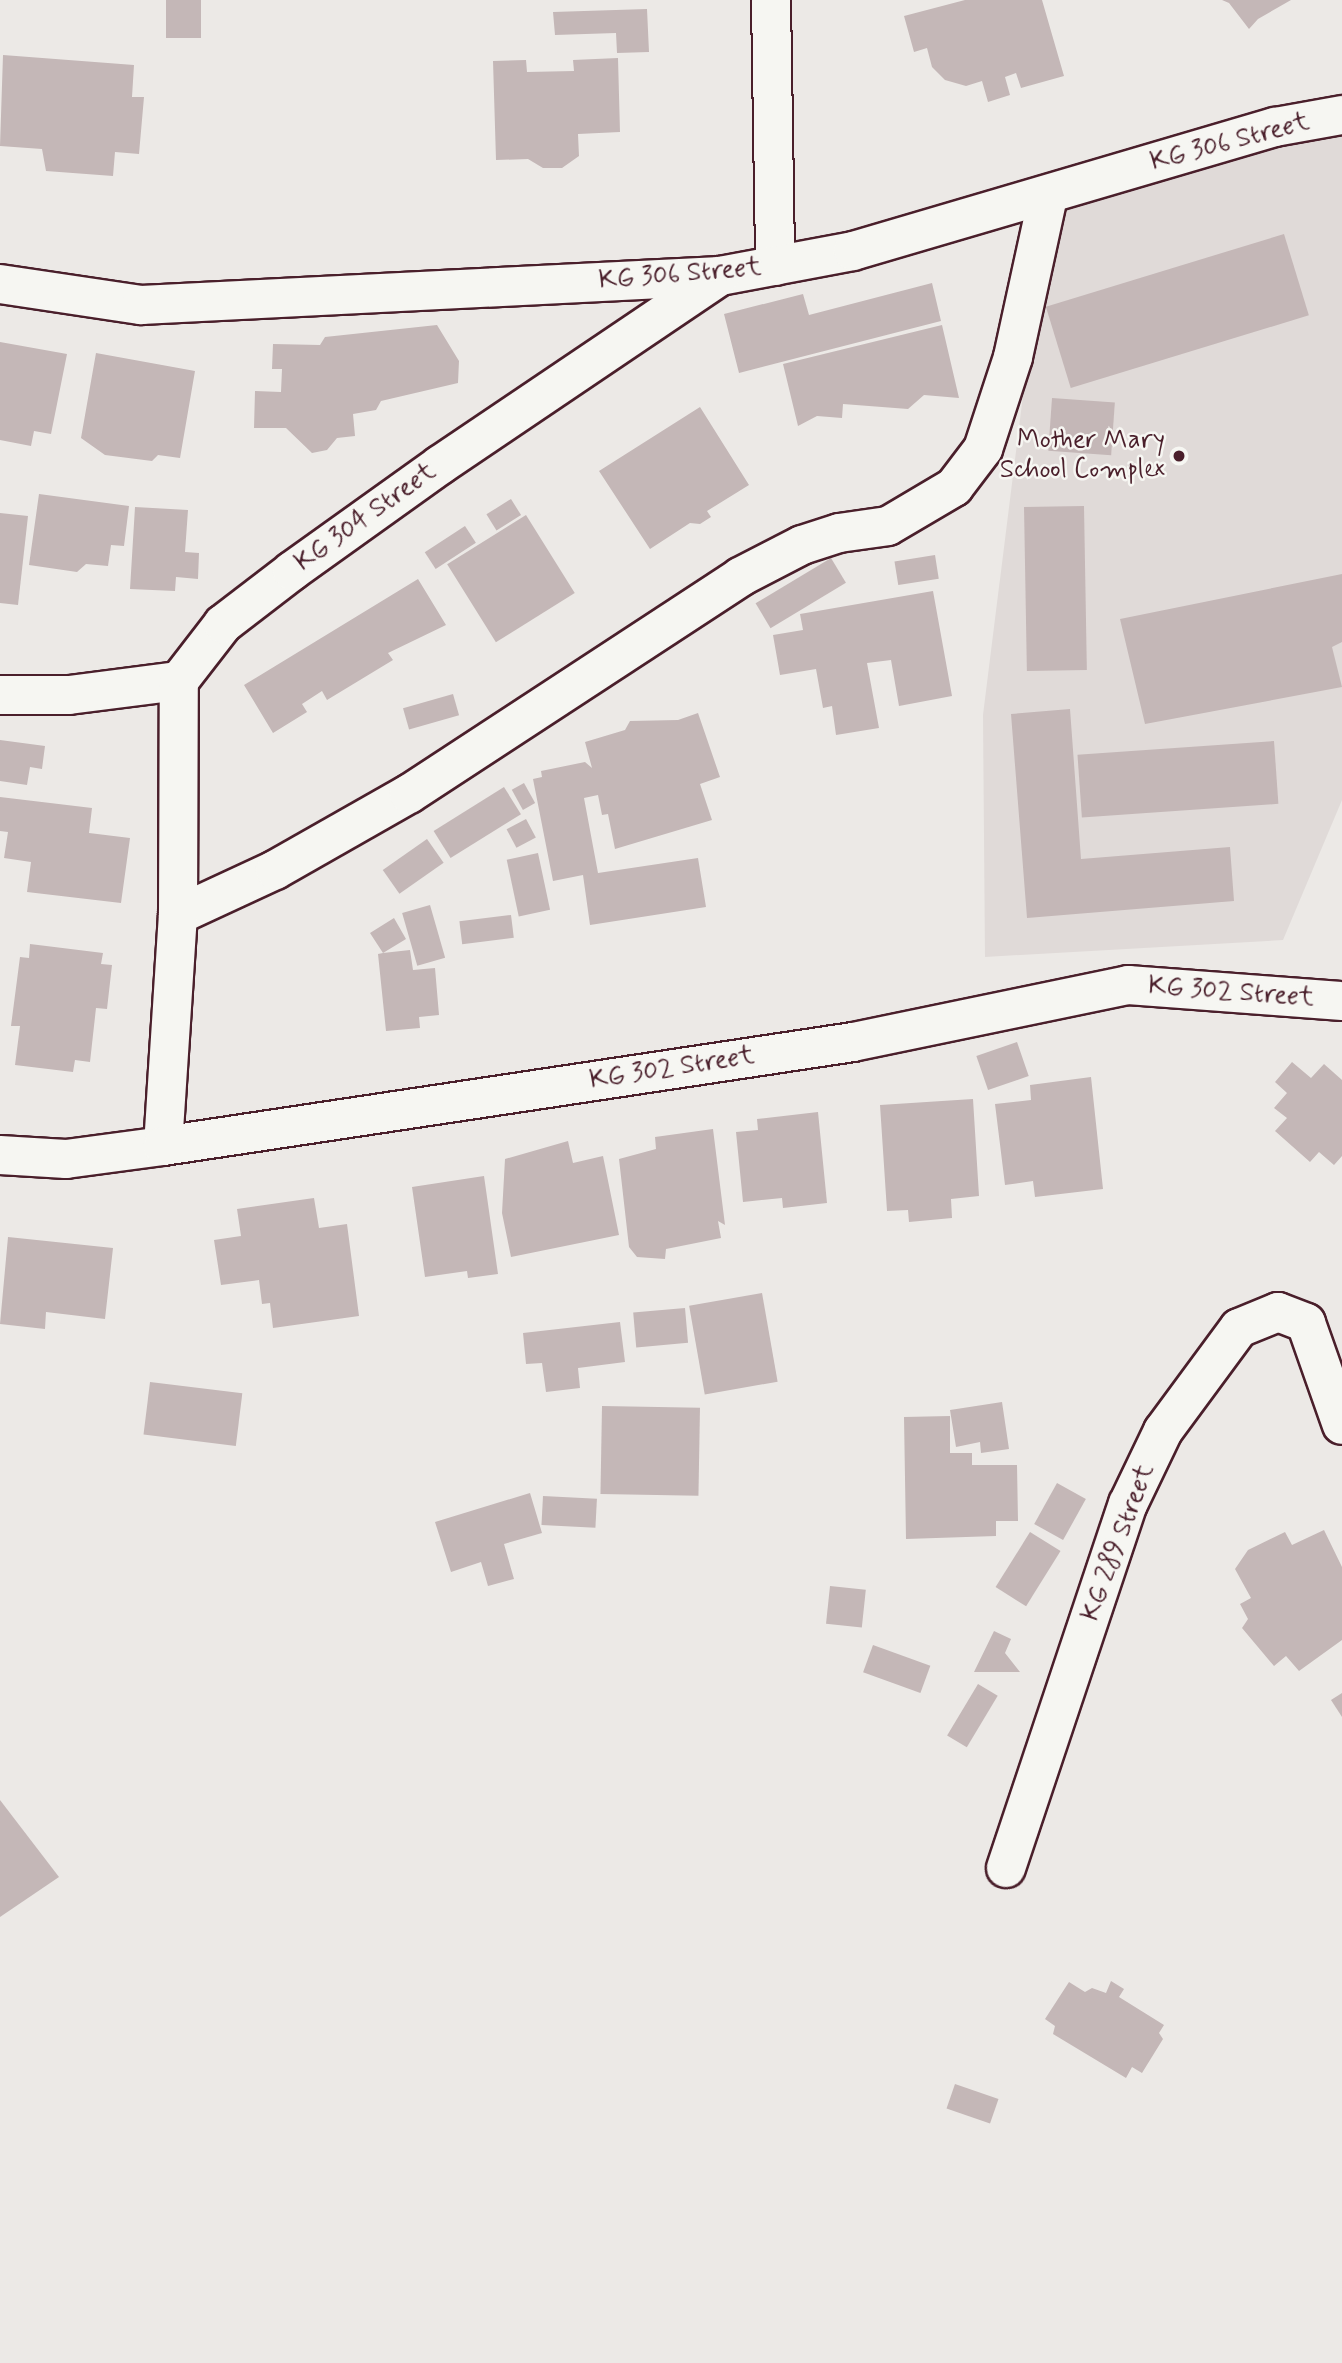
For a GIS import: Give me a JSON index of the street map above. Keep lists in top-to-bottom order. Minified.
{"streets":{"street":["KG 306 Street","KG 304 Street","KG 302 Street","KG 289 Street"]},"crossings":[["KG 306 Street","KG 304 Street"]],"places":["Mother Mary School Complex"]}
